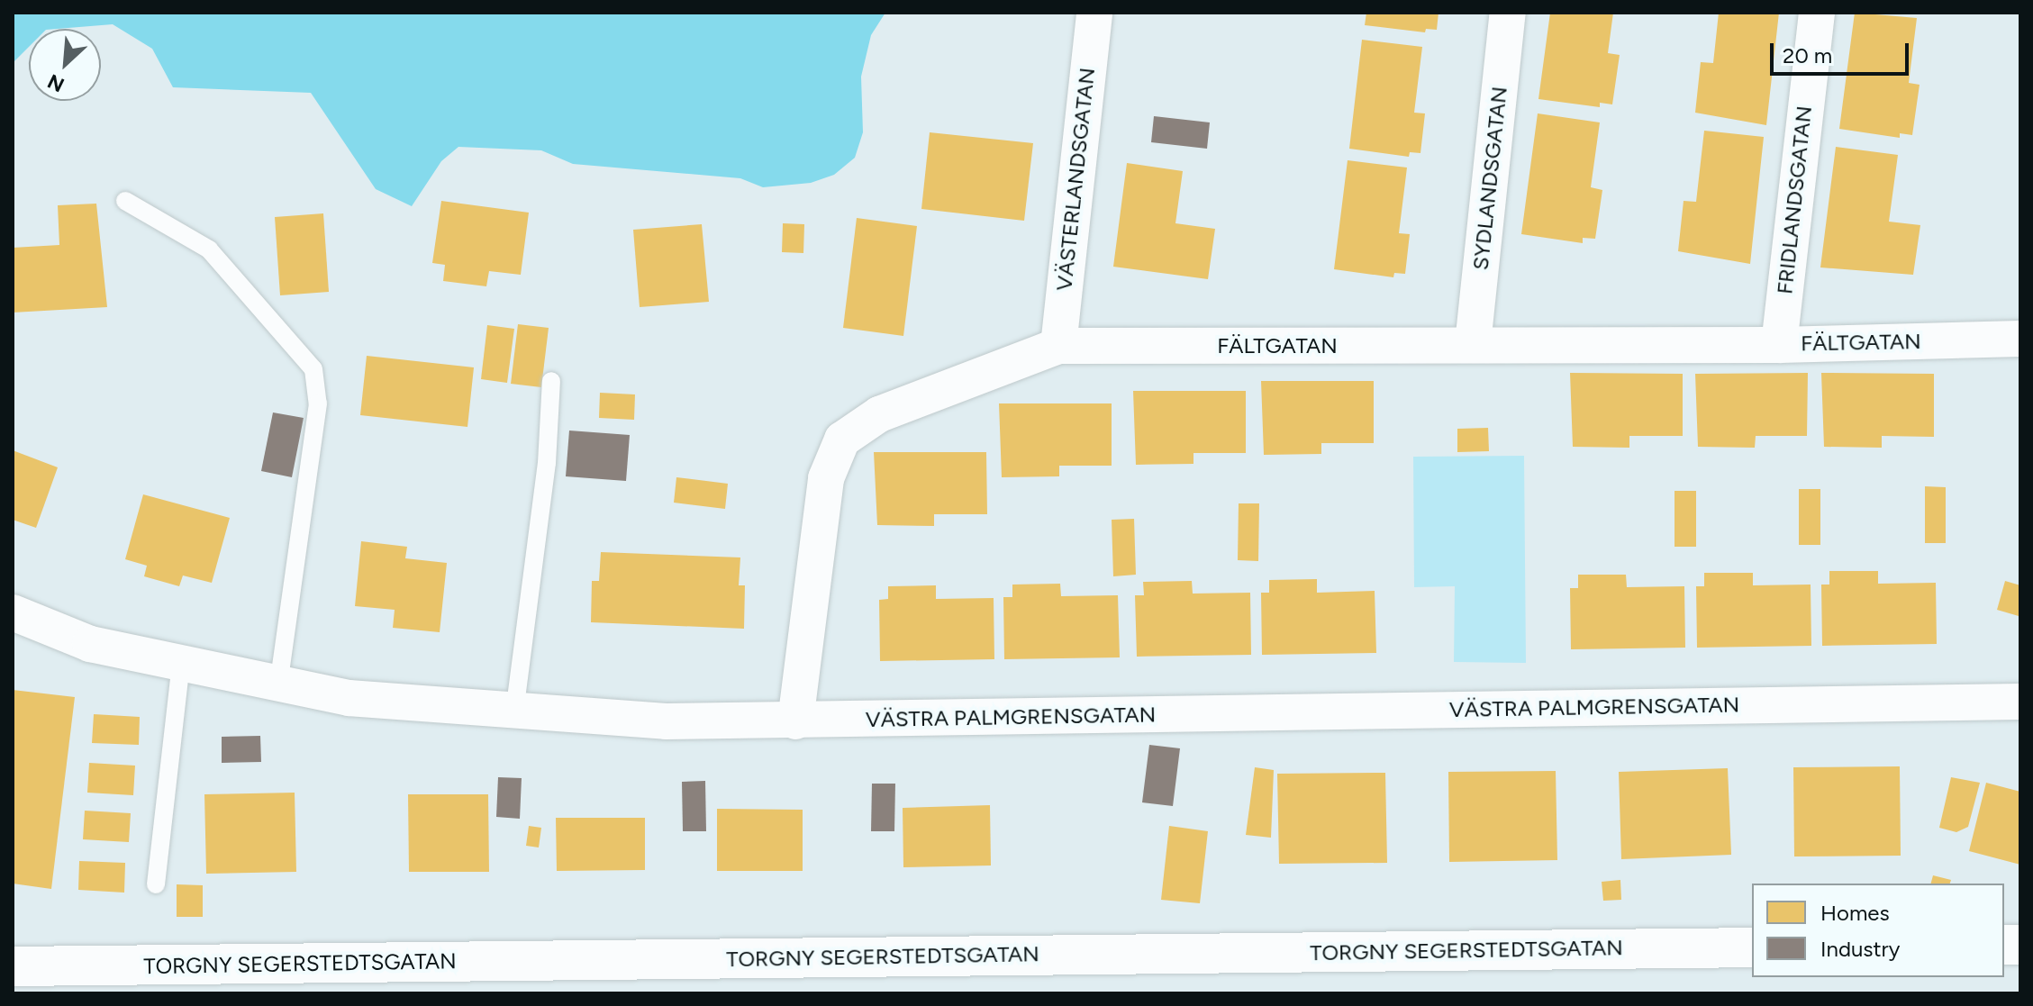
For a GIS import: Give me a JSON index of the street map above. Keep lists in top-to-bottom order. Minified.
{"streets":{"street":["SYDLANDSGATAN","VÄSTERLANDSGATAN","FRIDLANDSGATAN","FÄLTGATAN","VÄSTRA PALMGRENSGATAN","TORGNY SEGERSTEDTSGATAN"]},"crossings":[["SYDLANDSGATAN","FÄLTGATAN"],["VÄSTERLANDSGATAN","FÄLTGATAN"],["FRIDLANDSGATAN","FÄLTGATAN"],["FÄLTGATAN","VÄSTRA PALMGRENSGATAN"]],"legend":["Homes","Industry"],"scale_bar":"20 m","north":"bottom left"}
